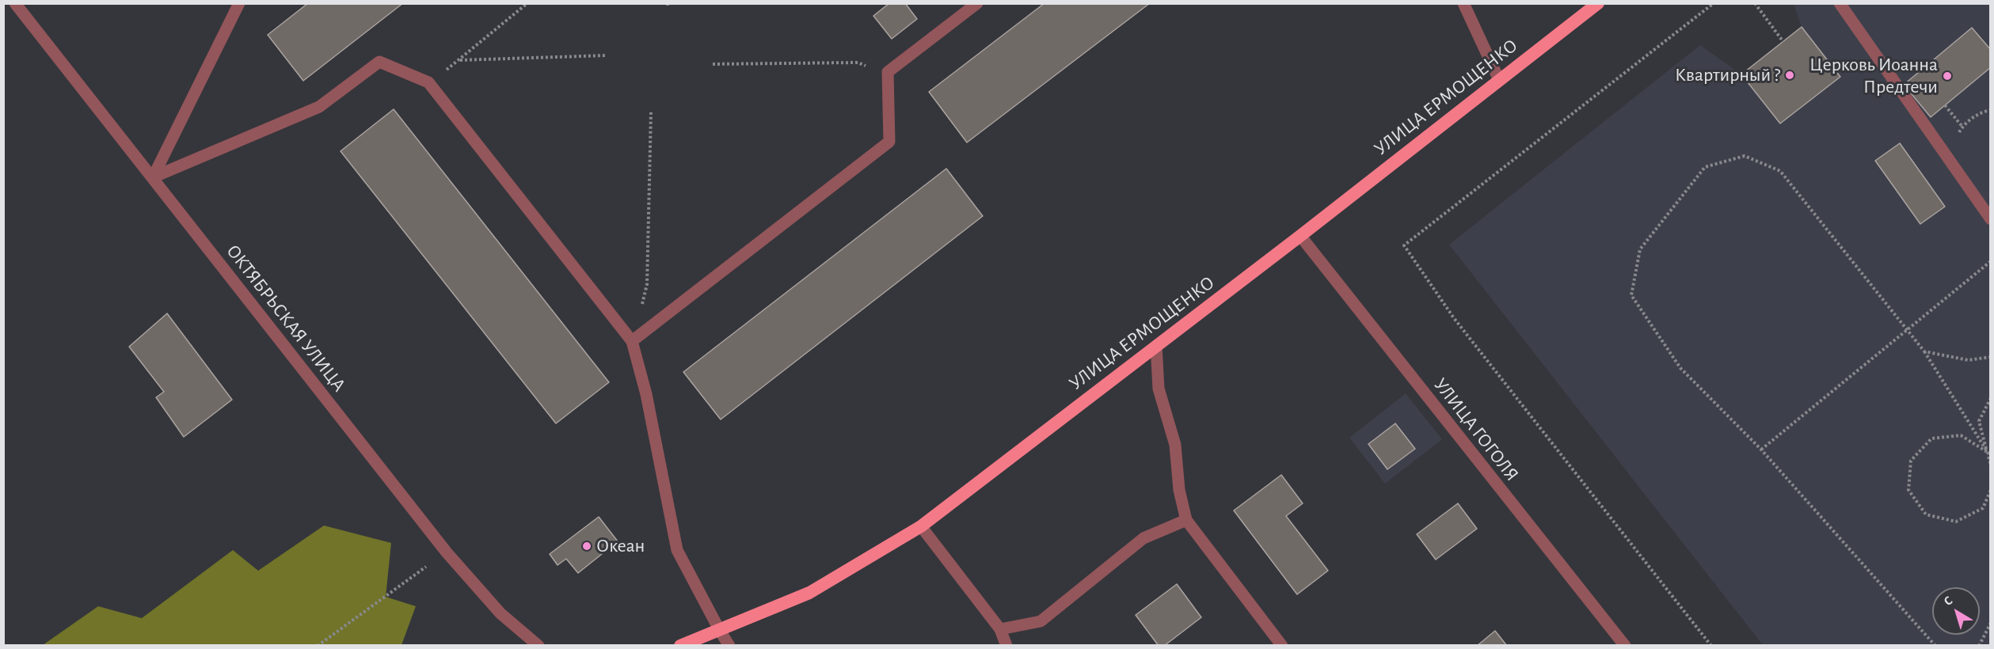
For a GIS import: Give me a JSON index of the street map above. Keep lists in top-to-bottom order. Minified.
{"streets":{"highway":["УЛИЦА ЕРМОЩЕНКО"],"street":["ОКТЯБРЬСКАЯ УЛИЦА","УЛИЦА ГОГОЛЯ"]},"crossings":[["УЛИЦА ЕРМОЩЕНКО","УЛИЦА ГОГОЛЯ"]],"places":["Квартирный ?","Церковь Иоанна Предтечи","Океан"],"north":"top left"}
